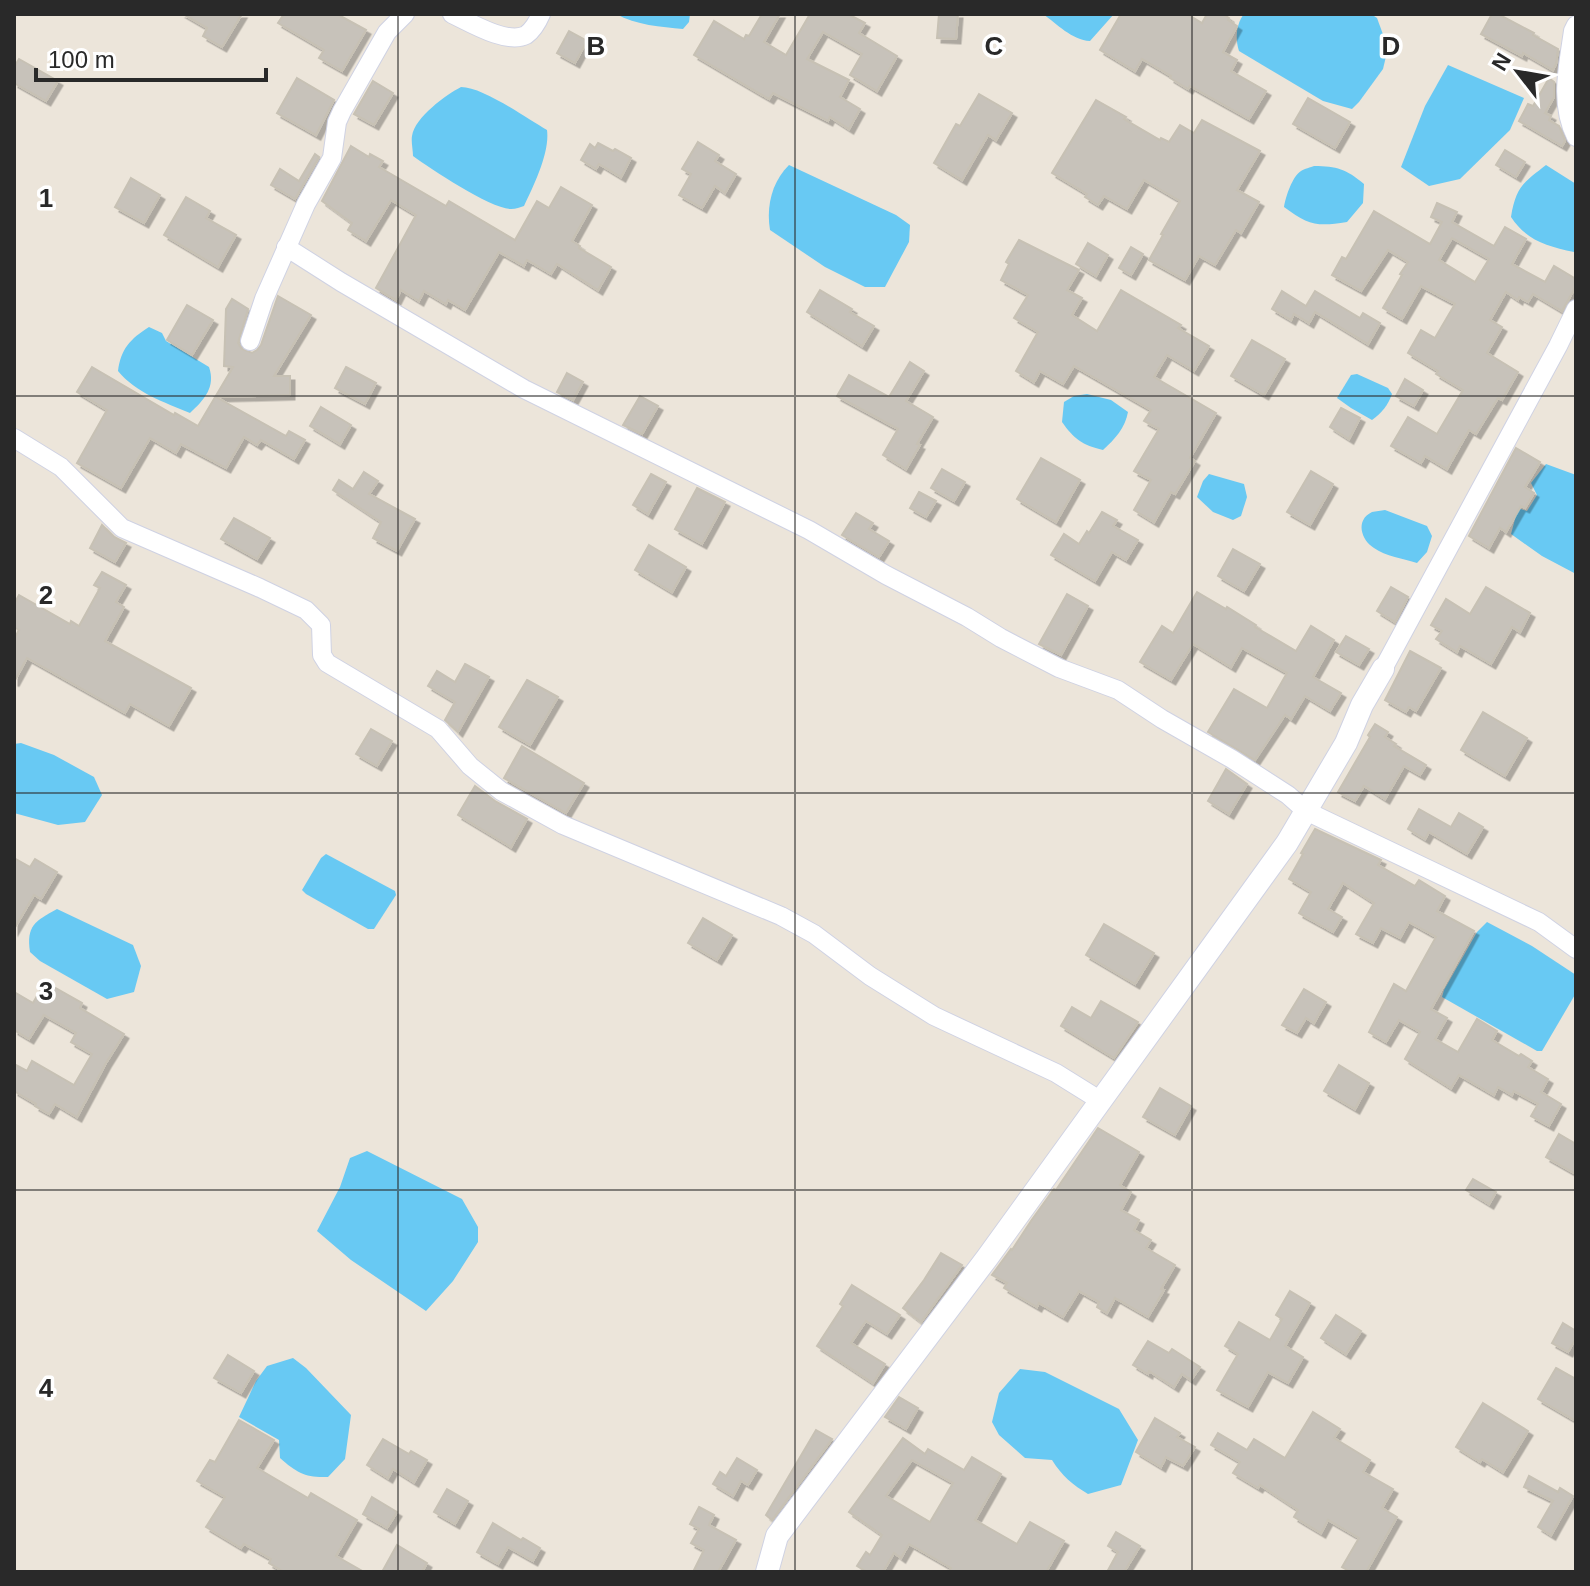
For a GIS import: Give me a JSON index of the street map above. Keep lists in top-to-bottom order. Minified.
{"scale_bar":"100 m","north":"top left","grid":{"columns":["B","C","D"],"rows":["1","2","3","4"]}}
